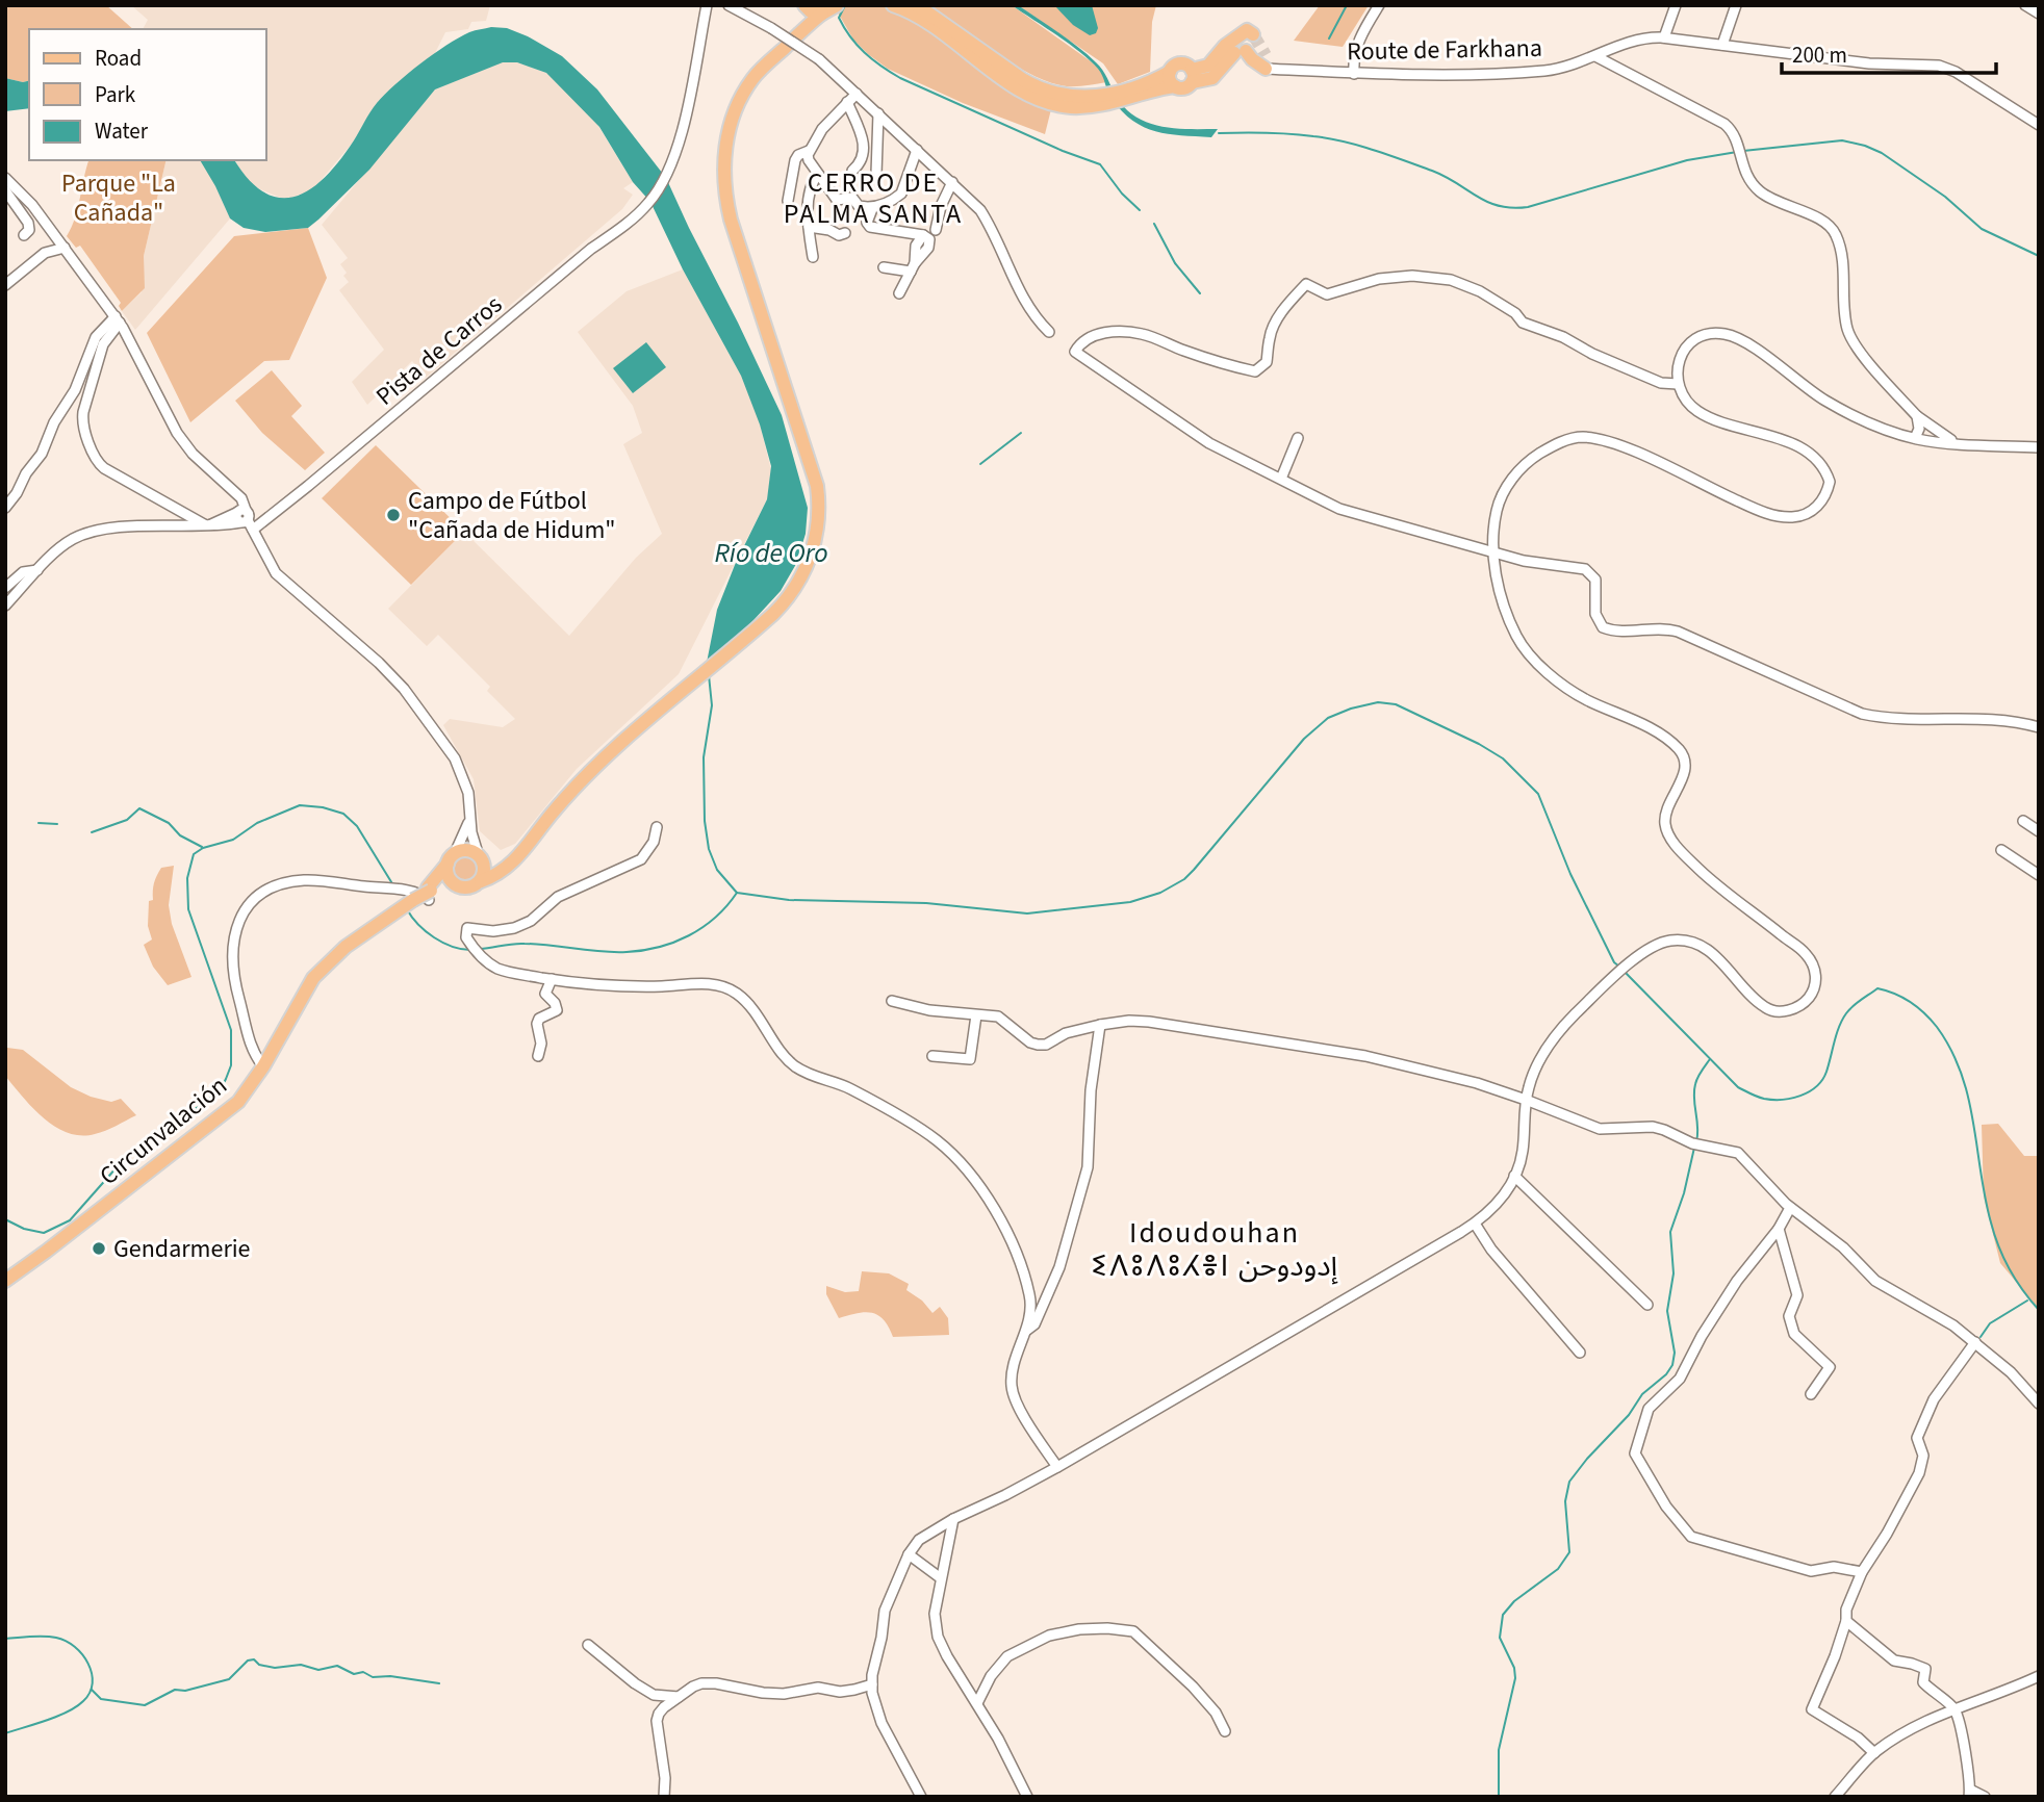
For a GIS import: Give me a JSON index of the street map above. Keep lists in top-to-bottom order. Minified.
{"streets":{"main road":["Circunvalación"],"street":["Route de Farkhana","Pista de Carros"]},"districts":["CERRO DE PALMA SANTA","Idoudouhan ⵉⴷⵓⴷⵓⵃⴻⵏ إدودوحن"],"water":["Río de Oro"],"parks":["Parque \"La Cañada\""],"places":["Campo de Fútbol \"Cañada de Hidum\"","Gendarmerie"],"legend":["Road","Park","Water"],"scale_bar":"200 m"}
